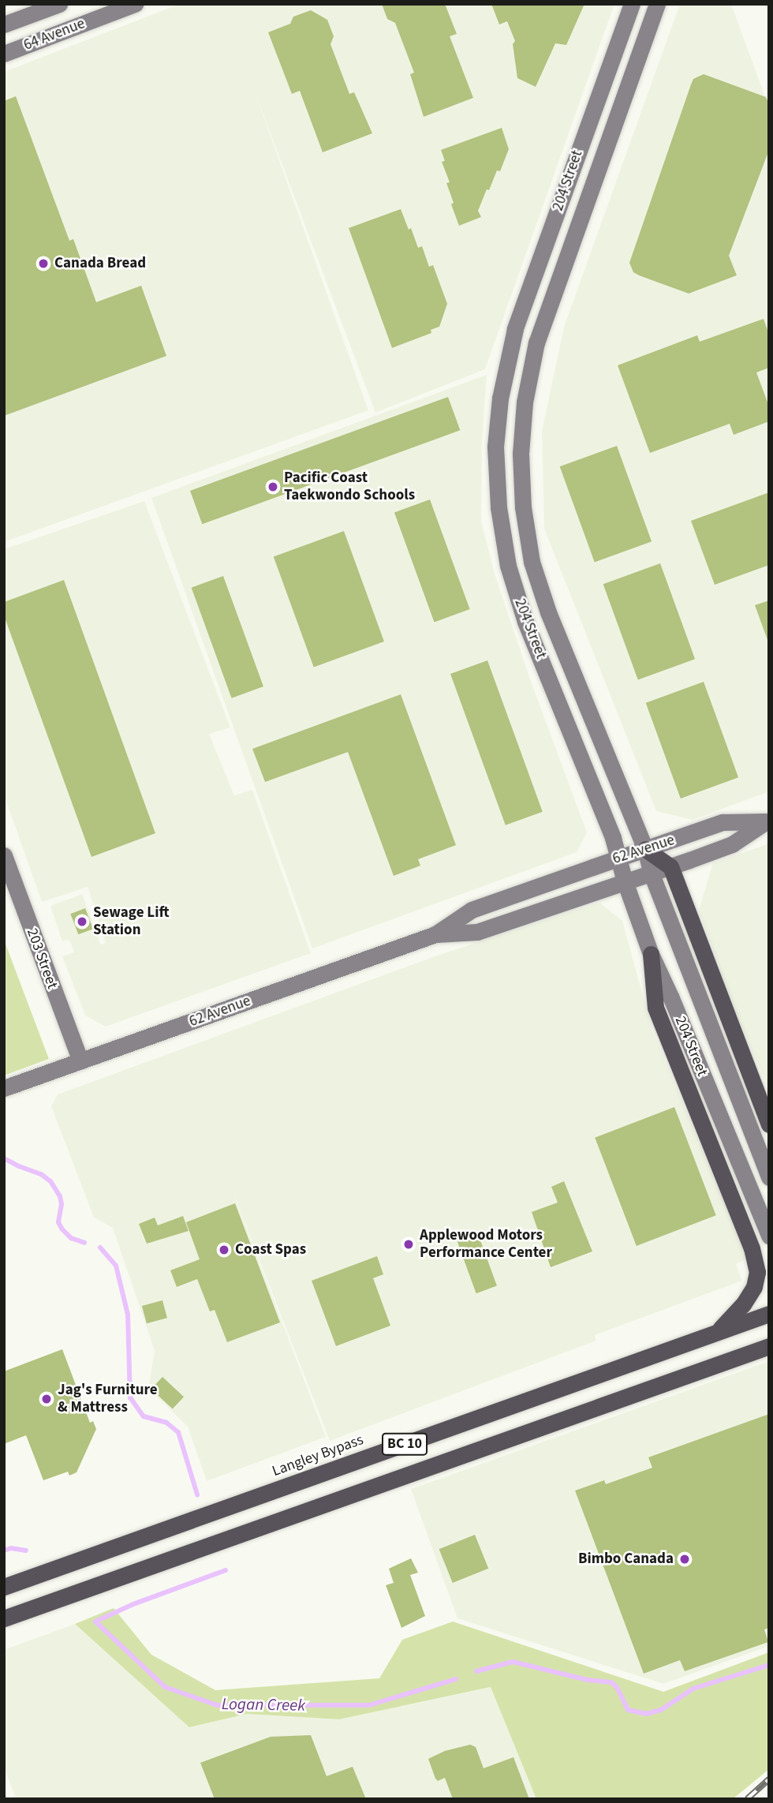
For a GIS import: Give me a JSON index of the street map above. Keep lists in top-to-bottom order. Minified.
{"streets":{"highway":["BC 10","Langley Bypass"],"main road":["64 Avenue","204 Street","62 Avenue","203 Street"]},"crossings":[["204 Street","62 Avenue"],["62 Avenue","203 Street"]],"water":["Logan Creek"],"places":["Canada Bread","Pacific Coast Taekwondo Schools","Sewage Lift Station","Applewood Motors Performance Center","Coast Spas","Jag's Furniture & Mattress","Bimbo Canada"]}
